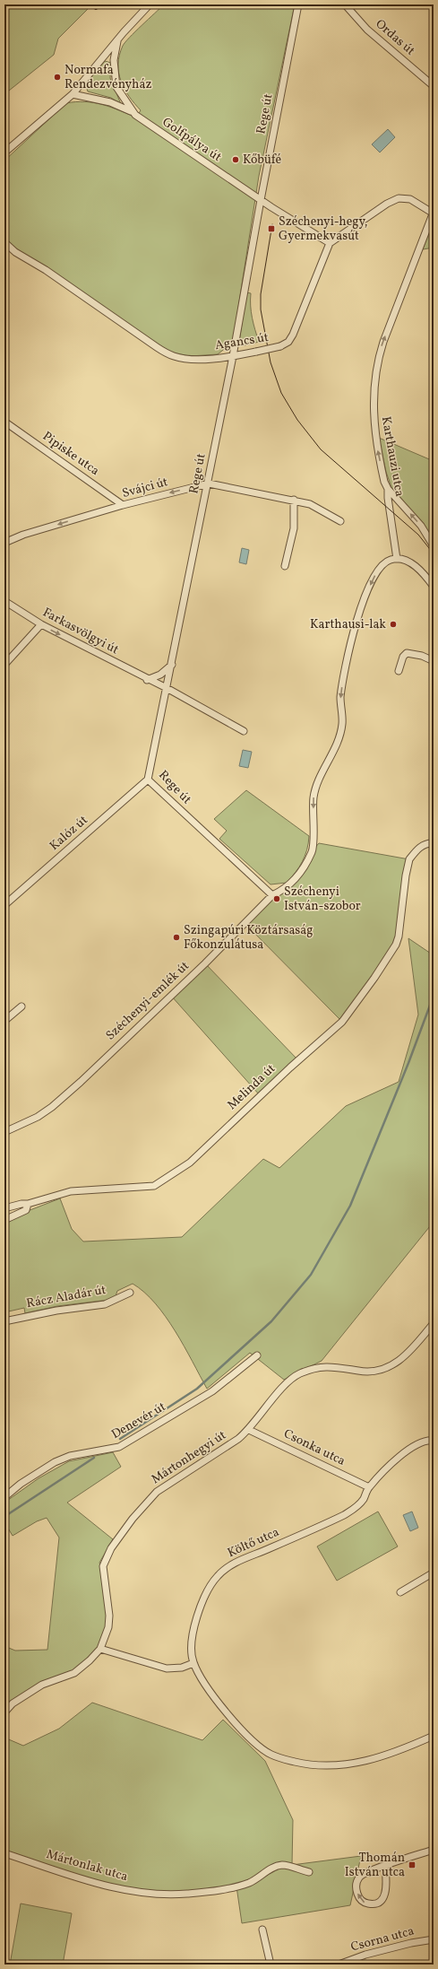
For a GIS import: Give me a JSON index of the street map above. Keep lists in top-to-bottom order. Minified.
{"streets":{"street":["Ordas út","Rege út","Golfpálya út","Agancs út","Pipiske utca","Karthauzi utca","Svájci út","Farkasvölgyi út","Kalóz út","Széchenyi-emlék út","Melinda út","Rácz Aladár út","Denevér út","Csonka utca","Mártonhegyi út","Költő utca","Mártonlak utca","Csorna utca"]},"crossings":[["Rege út","Golfpálya út"],["Rege út","Agancs út"],["Rege út","Svájci út"],["Rege út","Farkasvölgyi út"],["Rege út","Kalóz út"],["Rege út","Széchenyi-emlék út"],["Golfpálya út","Agancs út"],["Pipiske utca","Svájci út"],["Karthauzi utca","Széchenyi-emlék út"],["Csonka utca","Mártonhegyi út"],["Csonka utca","Költő utca"]],"one_way":["Karthauzi utca","Svájci út","Farkasvölgyi út","Széchenyi-emlék út"],"places":{"other":["Normafa Rendezvényház","Kőbüfé","Karthausi-lak","Széchenyi István-szobor","Szingapúri Köztársaság Főkonzulátusa"],"transit":["Széchenyi-hegy, Gyermekvasút","Thomán István utca"]}}
